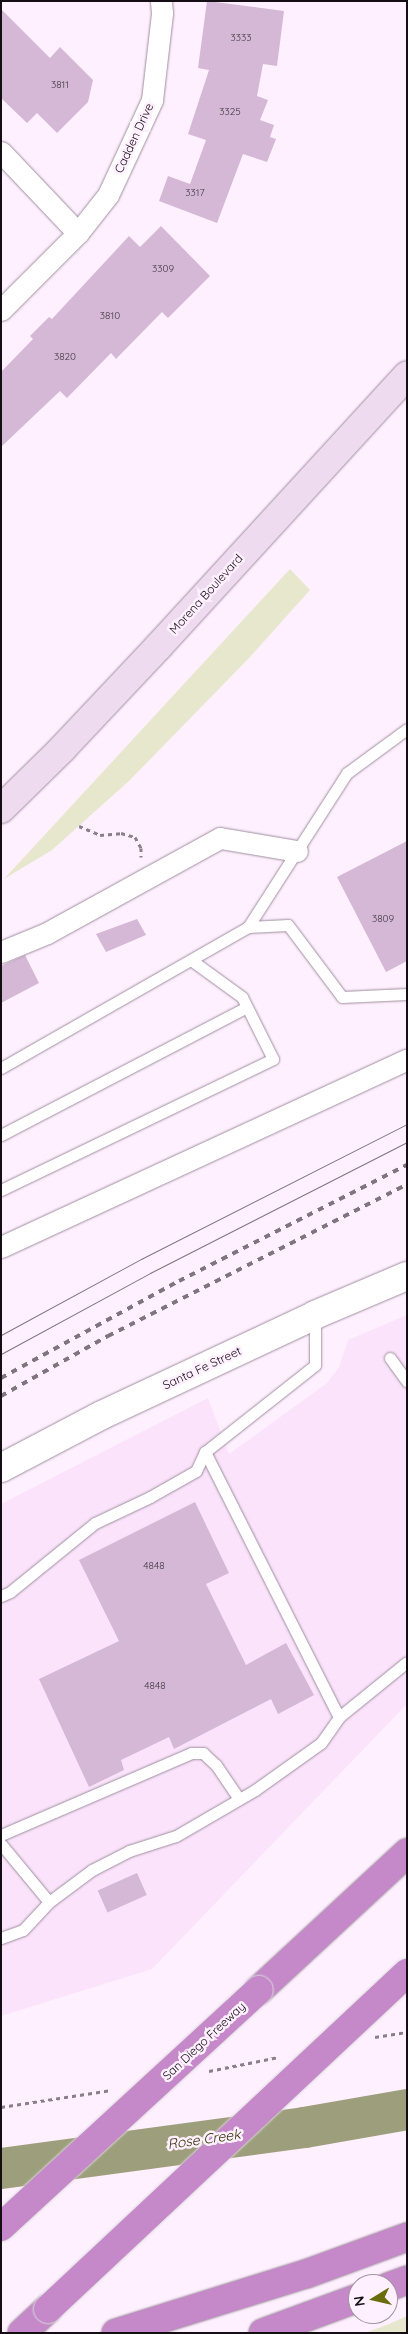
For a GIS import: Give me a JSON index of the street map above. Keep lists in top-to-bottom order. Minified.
{"streets":{"highway":["San Diego Freeway"],"main road":["Morena Boulevard"],"street":["Cadden Drive","Santa Fe Street"]},"water":["Rose Creek"],"house_numbers":["3333","3811","3325","3317","3309","3810","3820","3809","4848","4848"],"north":"left"}
